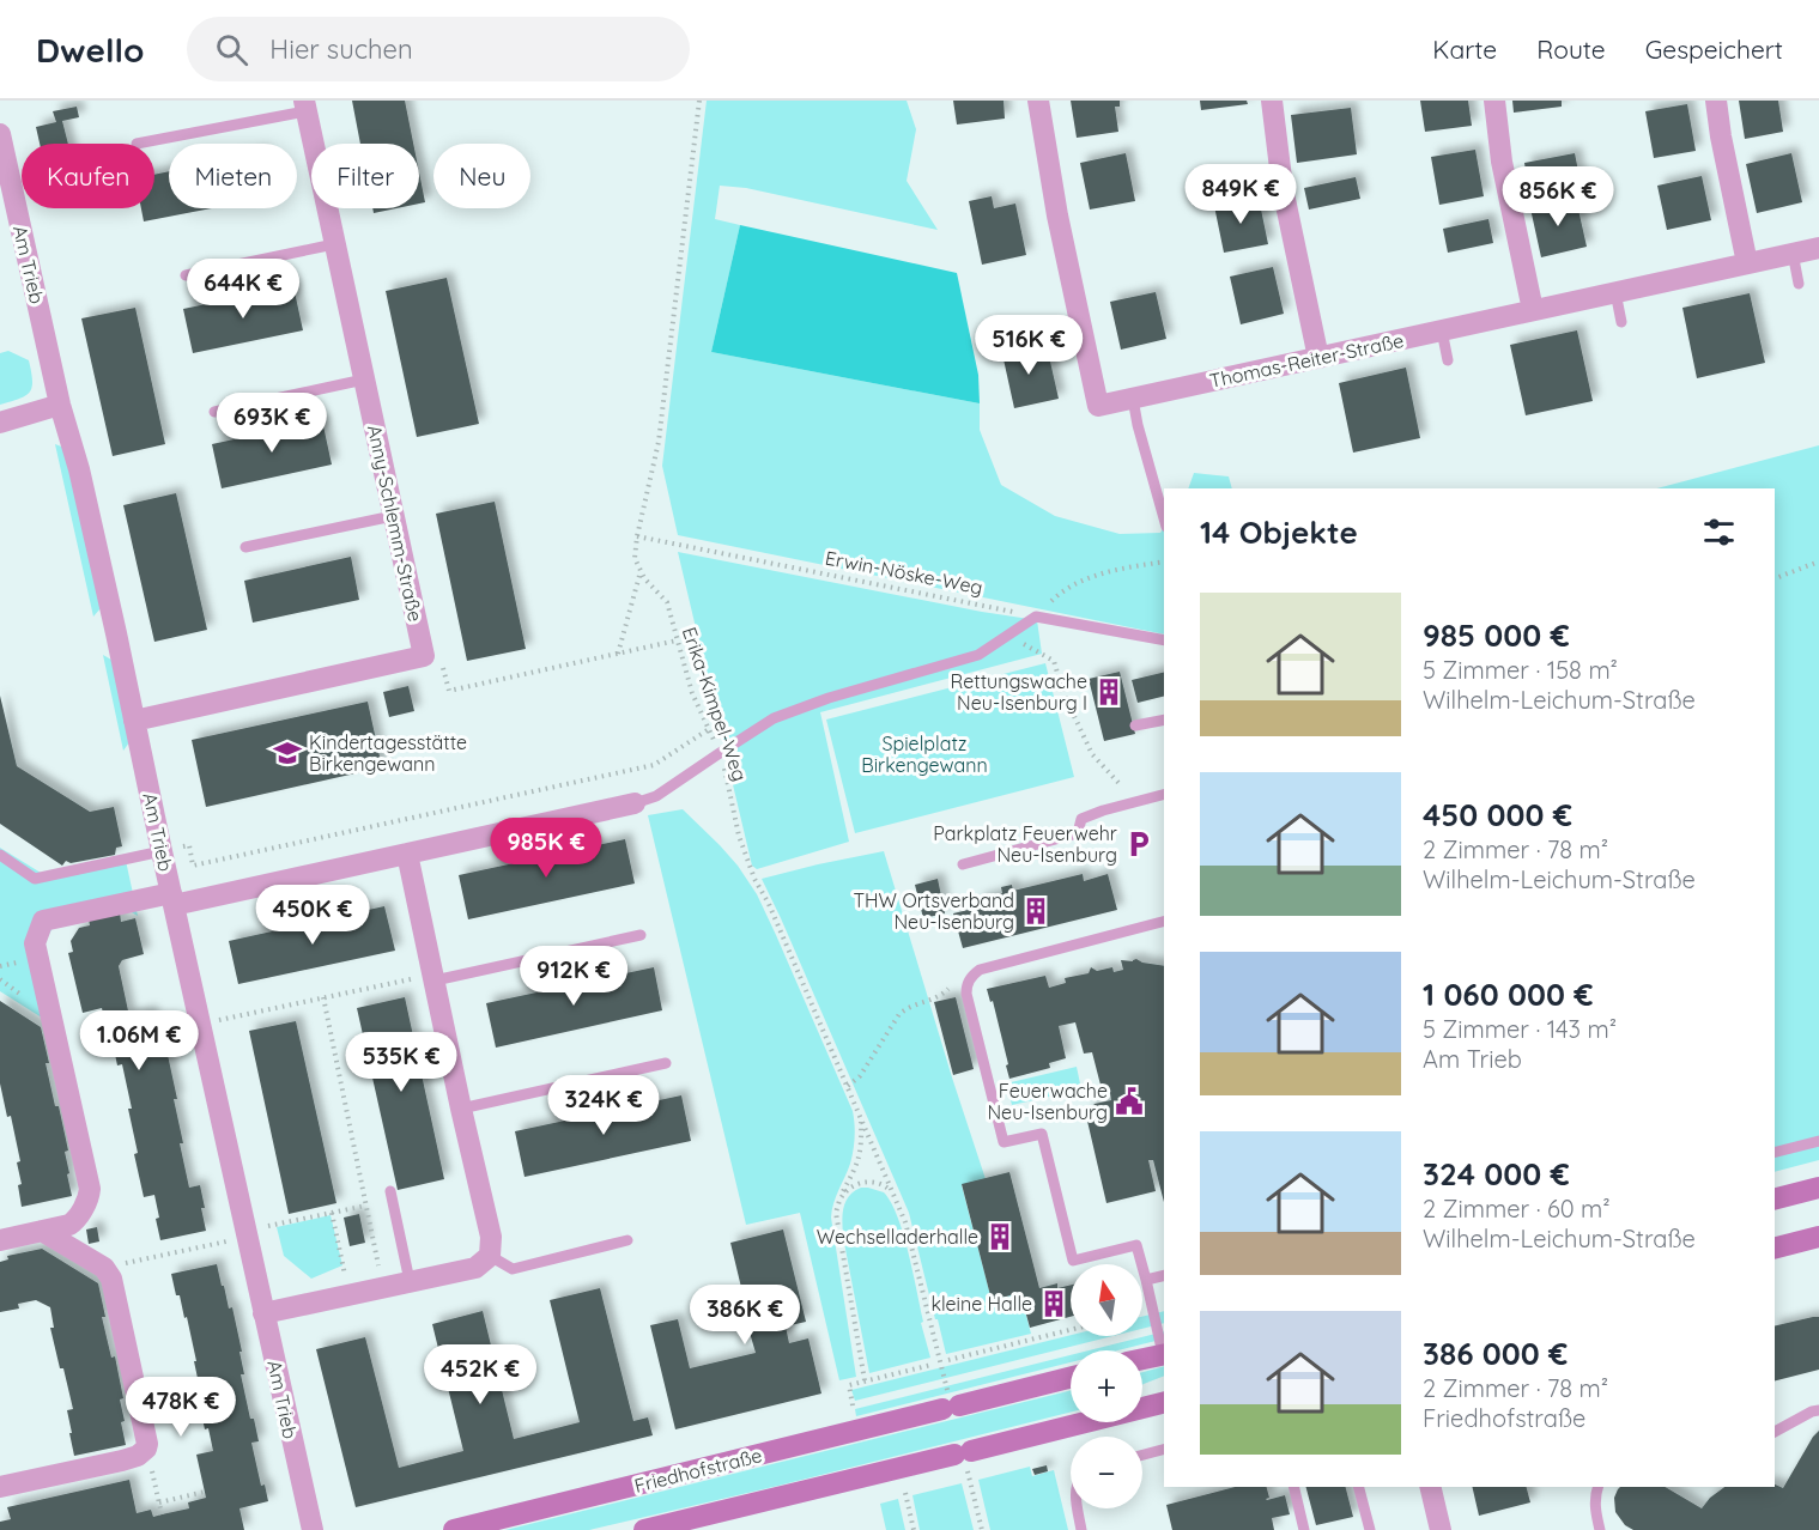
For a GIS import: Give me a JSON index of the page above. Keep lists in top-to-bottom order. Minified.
{"streets":{"main road":["Friedhofstraße"],"street":["Am Trieb","Thomas-Reiter-Straße","Anny-Schlemm-Straße"],"path":["Erwin-Nöske-Weg","Erika-Kimpel-Weg"]},"parks":["Spielplatz Birkengewann"],"places":{"building":["Rettungswache Neu-Isenburg I","THW Ortsverband Neu-Isenburg","Wechselladerhalle","kleine Halle"],"school or university":["Kindertagesstätte Birkengewann"],"parking":["Parkplatz Feuerwehr Neu-Isenburg"],"public building":["Feuerwache Neu-Isenburg"]},"north":"top","page":{"header":"Dwello","search":"Hier suchen","nav":["Karte","Route","Gespeichert"],"chip":["Kaufen","Mieten","Filter","Neu"],"price":["849K €","856K €","644K €","516K €","693K €","985K €","450K €","912K €","1.06M €","535K €","324K €","386K €","452K €","478K €"],"heading":"14 Objekte","list":[{"name":"985 000 €","note":"5 Zimmer · 158 m² · Wilhelm-Leichum-Straße"},{"name":"450 000 €","note":"2 Zimmer · 78 m² · Wilhelm-Leichum-Straße"},{"name":"1 060 000 €","note":"5 Zimmer · 143 m² · Am Trieb"},{"name":"324 000 €","note":"2 Zimmer · 60 m² · Wilhelm-Leichum-Straße"},{"name":"386 000 €","note":"2 Zimmer · 78 m² · Friedhofstraße"}],"map_buttons":["+","−"]}}
